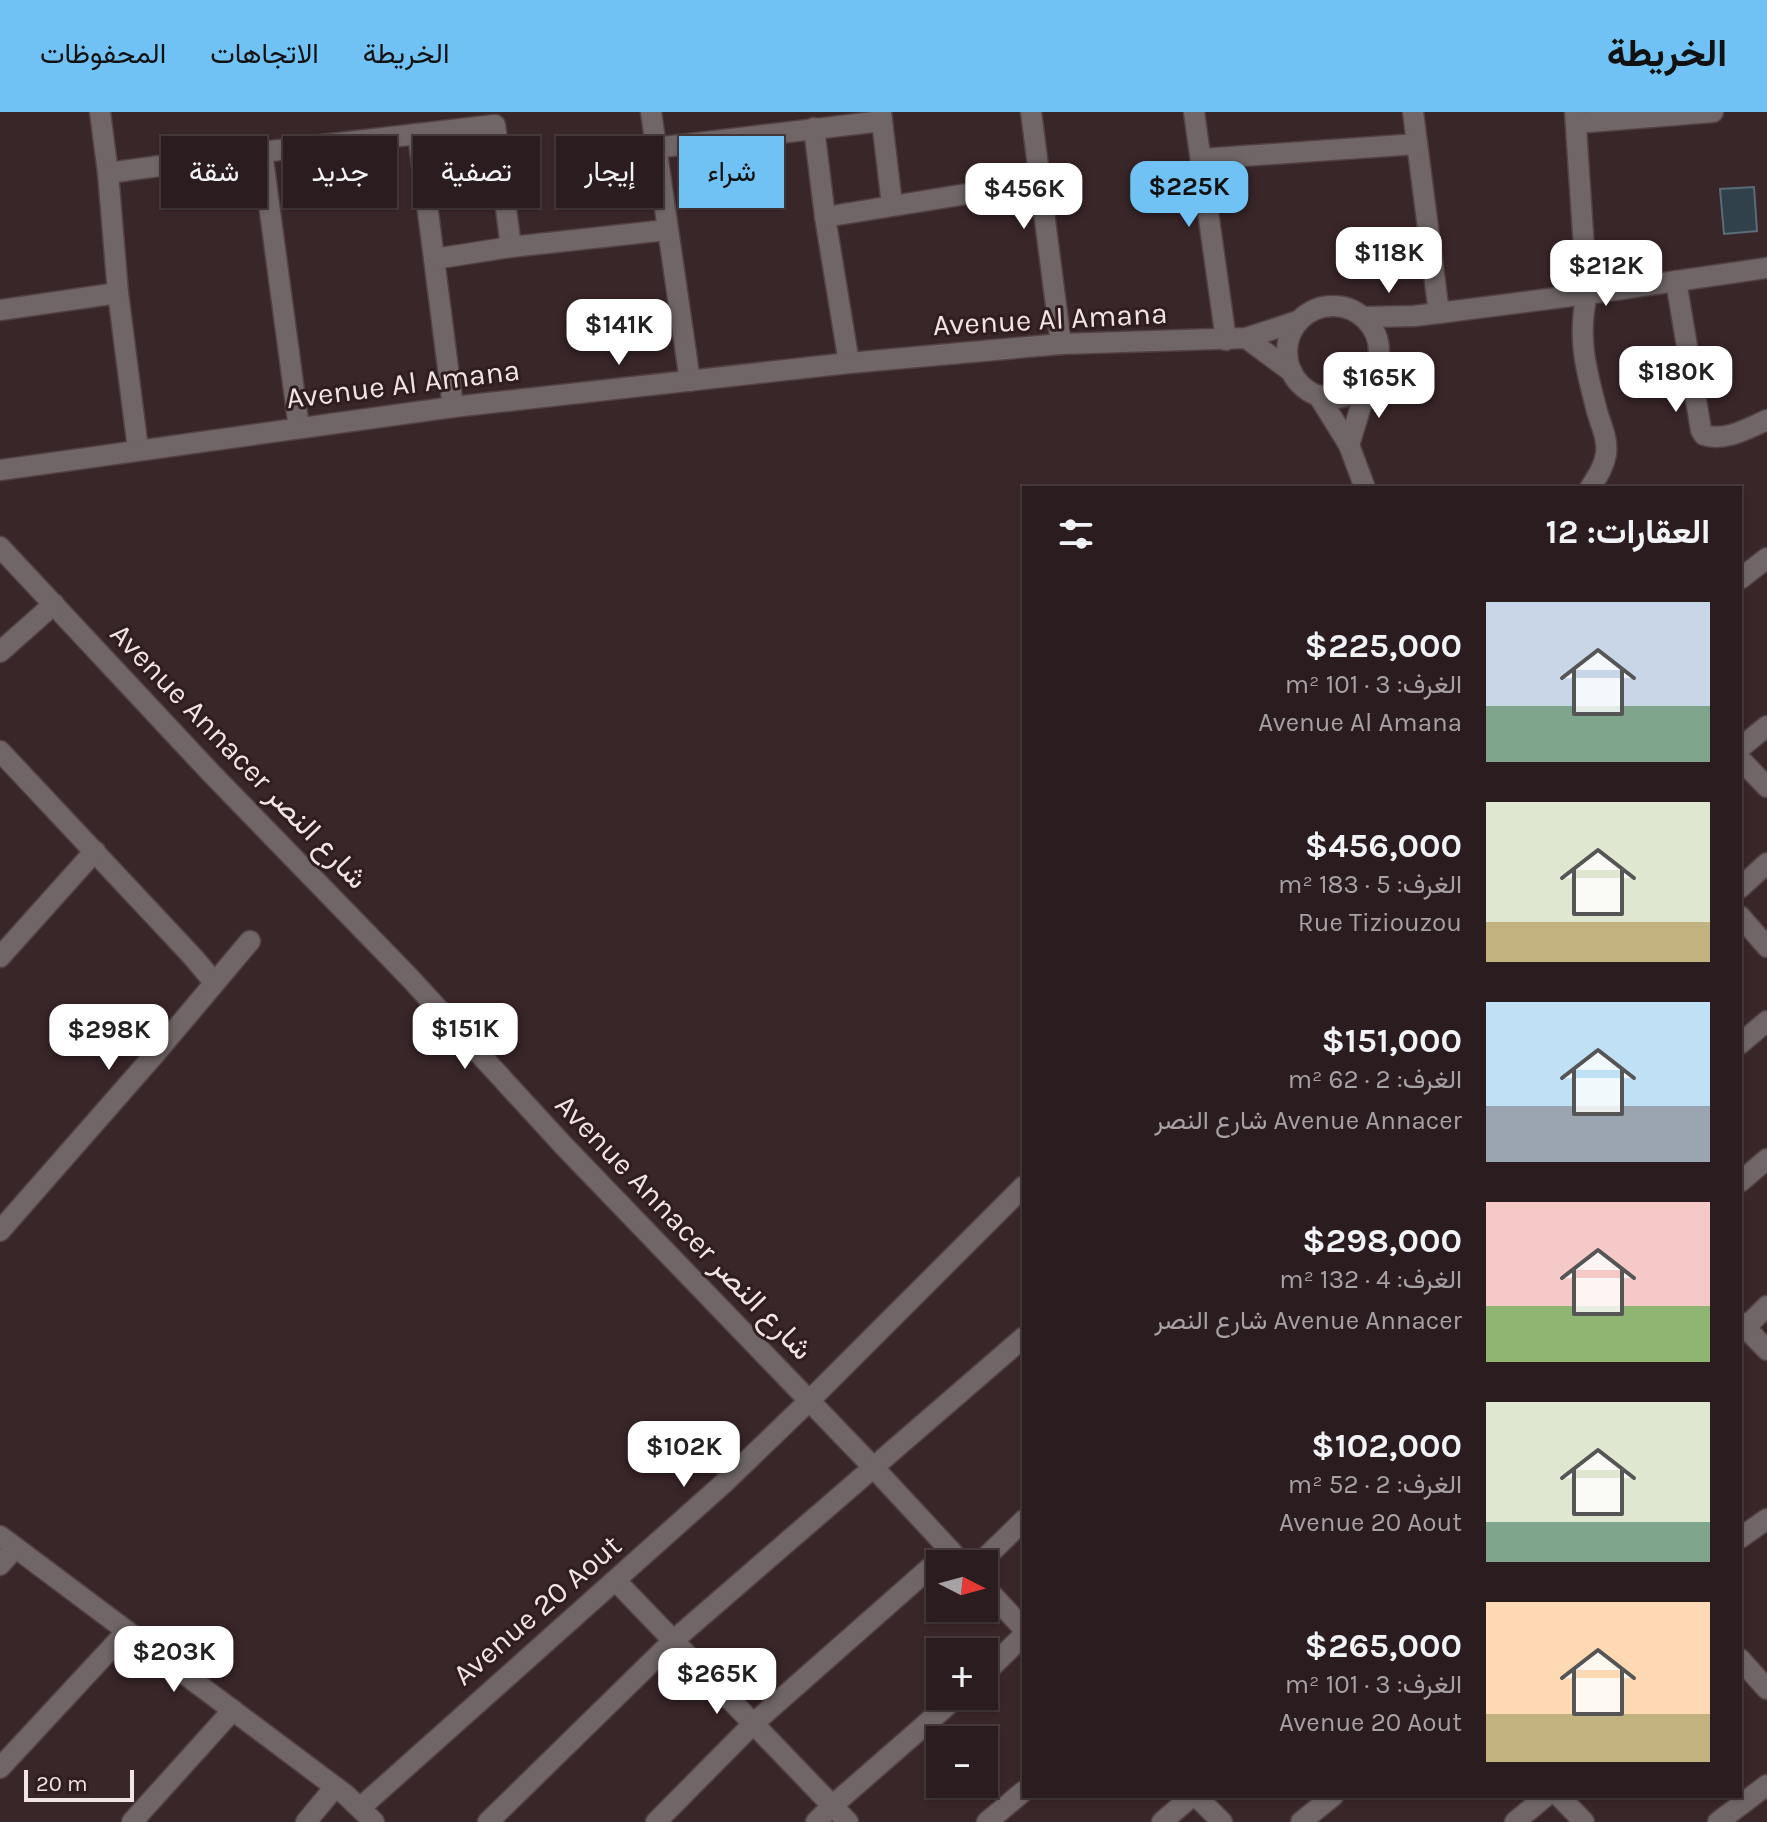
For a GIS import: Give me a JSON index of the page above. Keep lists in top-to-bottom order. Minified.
{"streets":{"street":["Avenue Al Amana","Avenue Annacer شارع النصر","Avenue 20 Aout"]},"crossings":[["Avenue Annacer شارع النصر","Avenue 20 Aout"]],"scale_bar":"20 m","north":"right","page":{"header":"الخريطة","nav":["الخريطة","الاتجاهات","المحفوظات"],"chip":["شراء","إيجار","تصفية","جديد","شقة"],"price":["$225K","$456K","$118K","$212K","$141K","$180K","$165K","$151K","$298K","$102K","$203K","$265K"],"heading":"العقارات: 12","list":[{"name":"$225,000","note":"الغرف: 3 · 101 m² · Avenue Al Amana"},{"name":"$456,000","note":"الغرف: 5 · 183 m² · Rue Tiziouzou"},{"name":"$151,000","note":"الغرف: 2 · 62 m² · Avenue Annacer شارع النصر"},{"name":"$298,000","note":"الغرف: 4 · 132 m² · Avenue Annacer شارع النصر"},{"name":"$102,000","note":"الغرف: 2 · 52 m² · Avenue 20 Aout"},{"name":"$265,000","note":"الغرف: 3 · 101 m² · Avenue 20 Aout"}],"map_buttons":["+","−"],"scale":"20 m"}}
